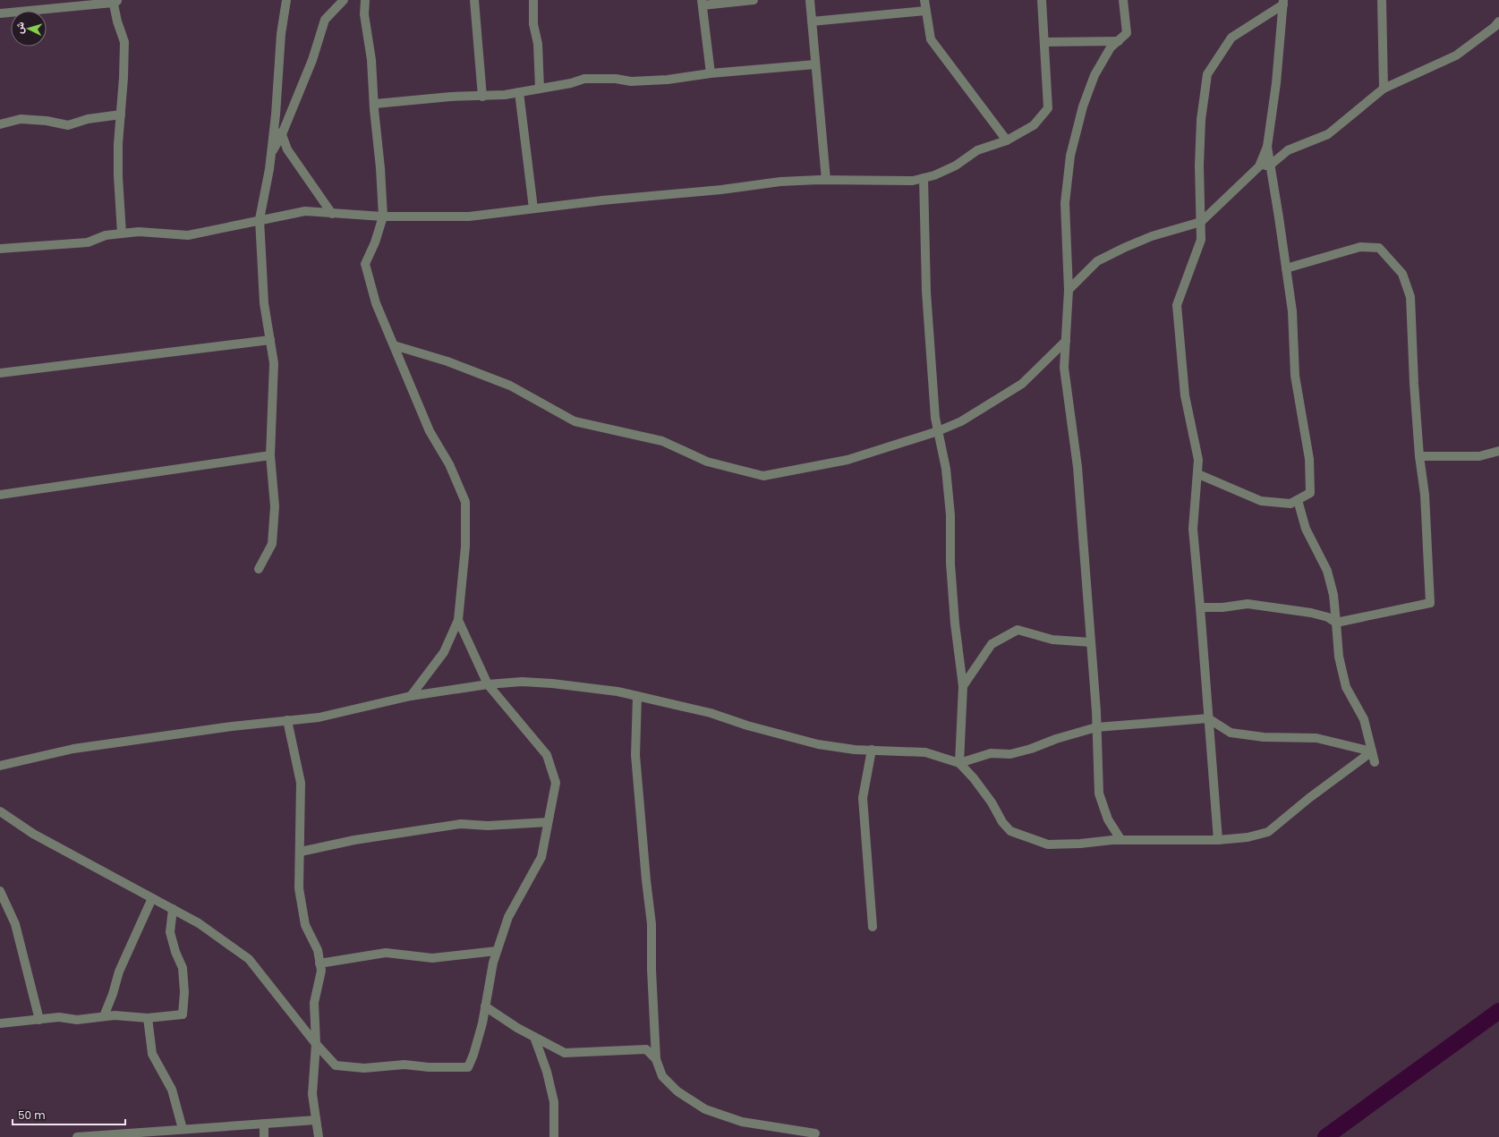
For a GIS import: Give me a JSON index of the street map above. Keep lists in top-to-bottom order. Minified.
{"scale_bar":"50 m","north":"left"}
